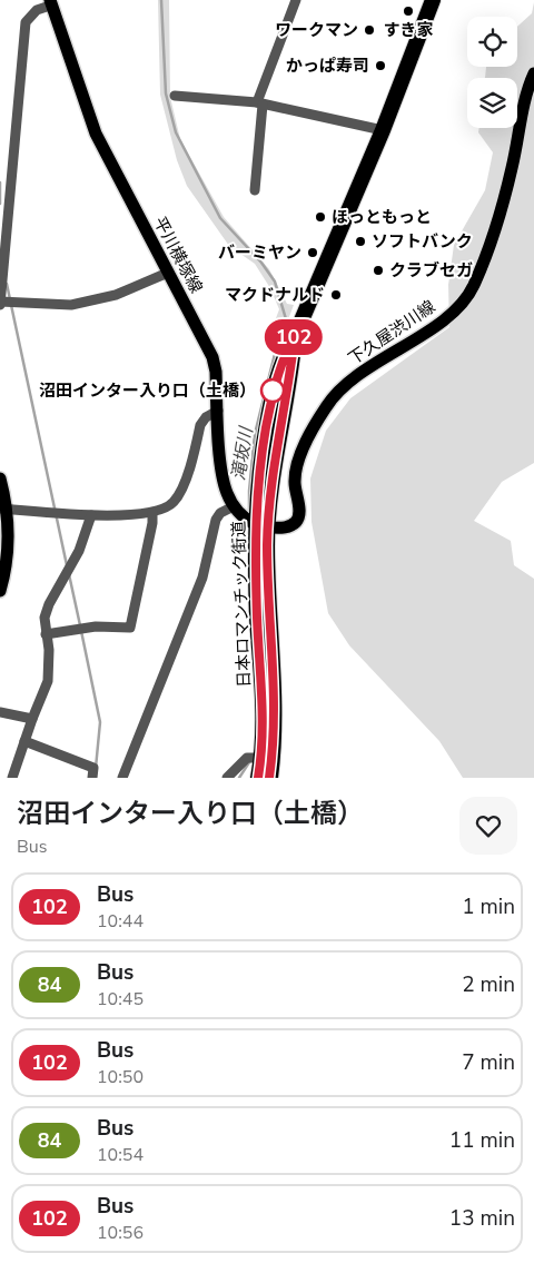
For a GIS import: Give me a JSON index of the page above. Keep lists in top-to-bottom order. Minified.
{"streets":{"highway":["日本ロマンチック街道"],"main road":["平川横塚線","下久屋渋川線"]},"crossings":[["平川横塚線","下久屋渋川線"],["平川横塚線","日本ロマンチック街道"],["下久屋渋川線","日本ロマンチック街道"]],"water":["滝坂川"],"places":["すき家","ワークマン","かっぱ寿司","ほっともっと","ソフトバンク","バーミヤン","クラブセガ","マクドナルド","沼田インター入り口（土橋）"],"lines":["bus line 102"],"page":{"on_map":"102","heading":["沼田インター入り口（土橋）","Bus"],"list":[{"mark":"102","name":"Bus","note":"10:44","value":"1 min"},{"mark":"84","name":"Bus","note":"10:45","value":"2 min"},{"mark":"102","name":"Bus","note":"10:50","value":"7 min"},{"mark":"84","name":"Bus","note":"10:54","value":"11 min"},{"mark":"102","name":"Bus","note":"10:56","value":"13 min"}]}}
